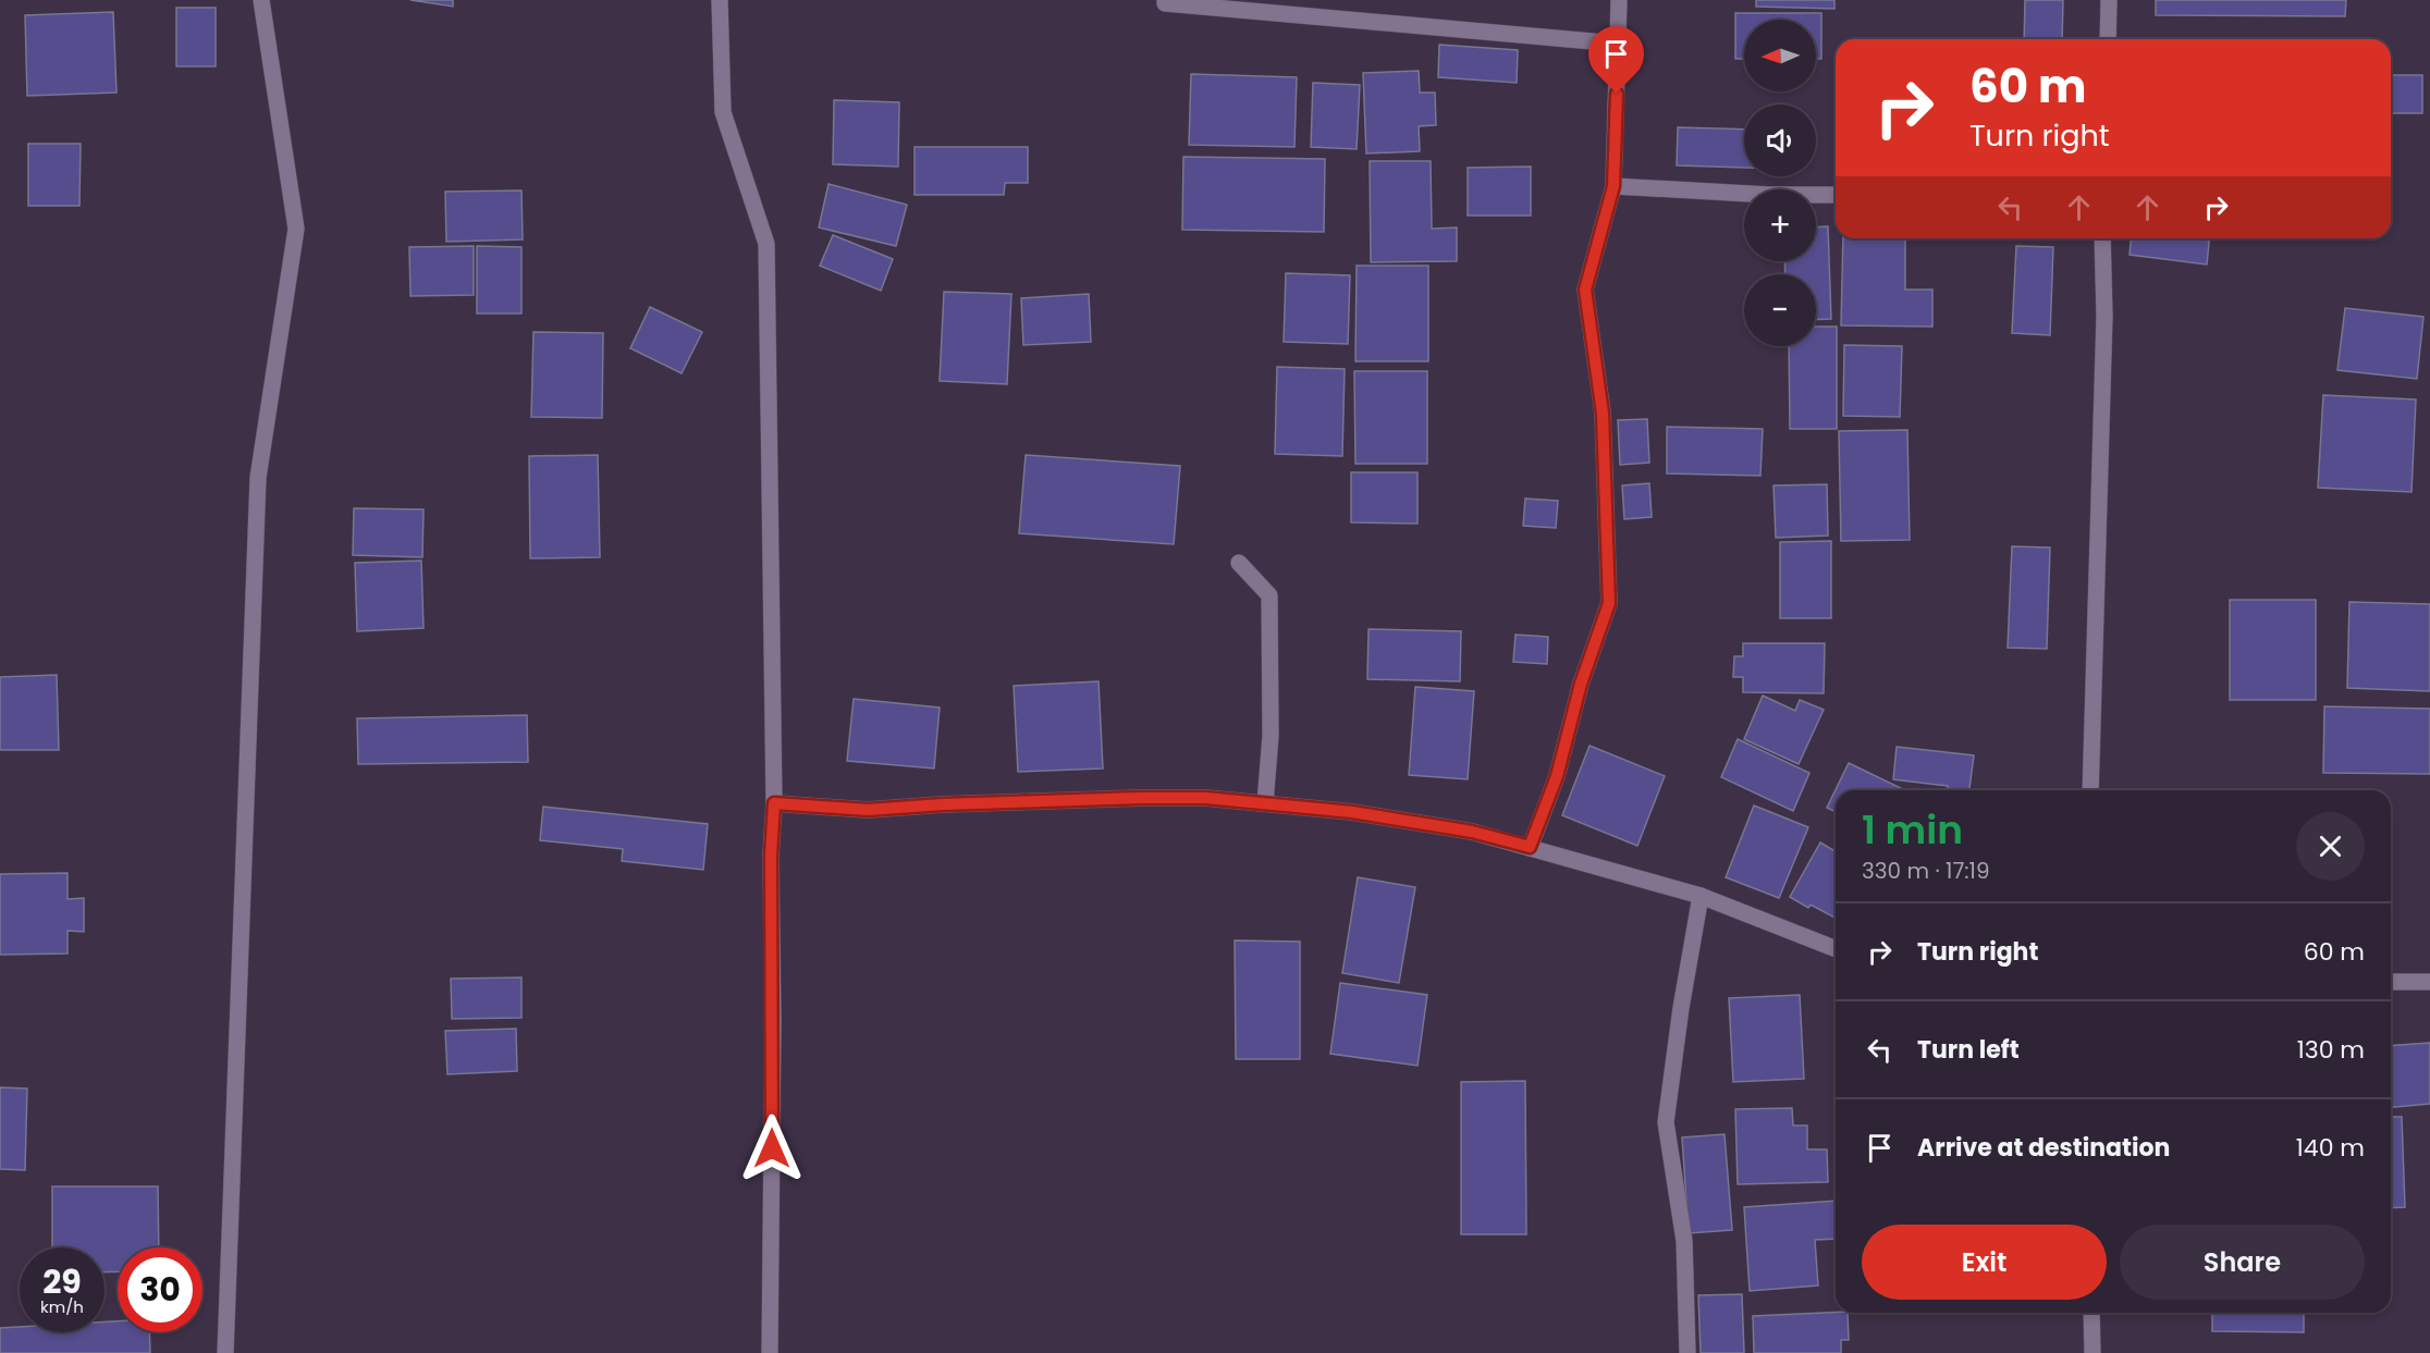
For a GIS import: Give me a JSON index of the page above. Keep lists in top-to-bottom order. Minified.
{"north":"left","page":{"map_buttons":["+","−"],"turn":["60 m","Turn right"],"heading":["1 min","330 m · 17:19"],"list":[{"name":"Turn right","value":"60 m"},{"name":"Turn left","value":"130 m"},{"name":"Arrive at destination","value":"140 m"}],"buttons":["Exit","Share"],"speed":"29 km/h","limit":"30"}}
